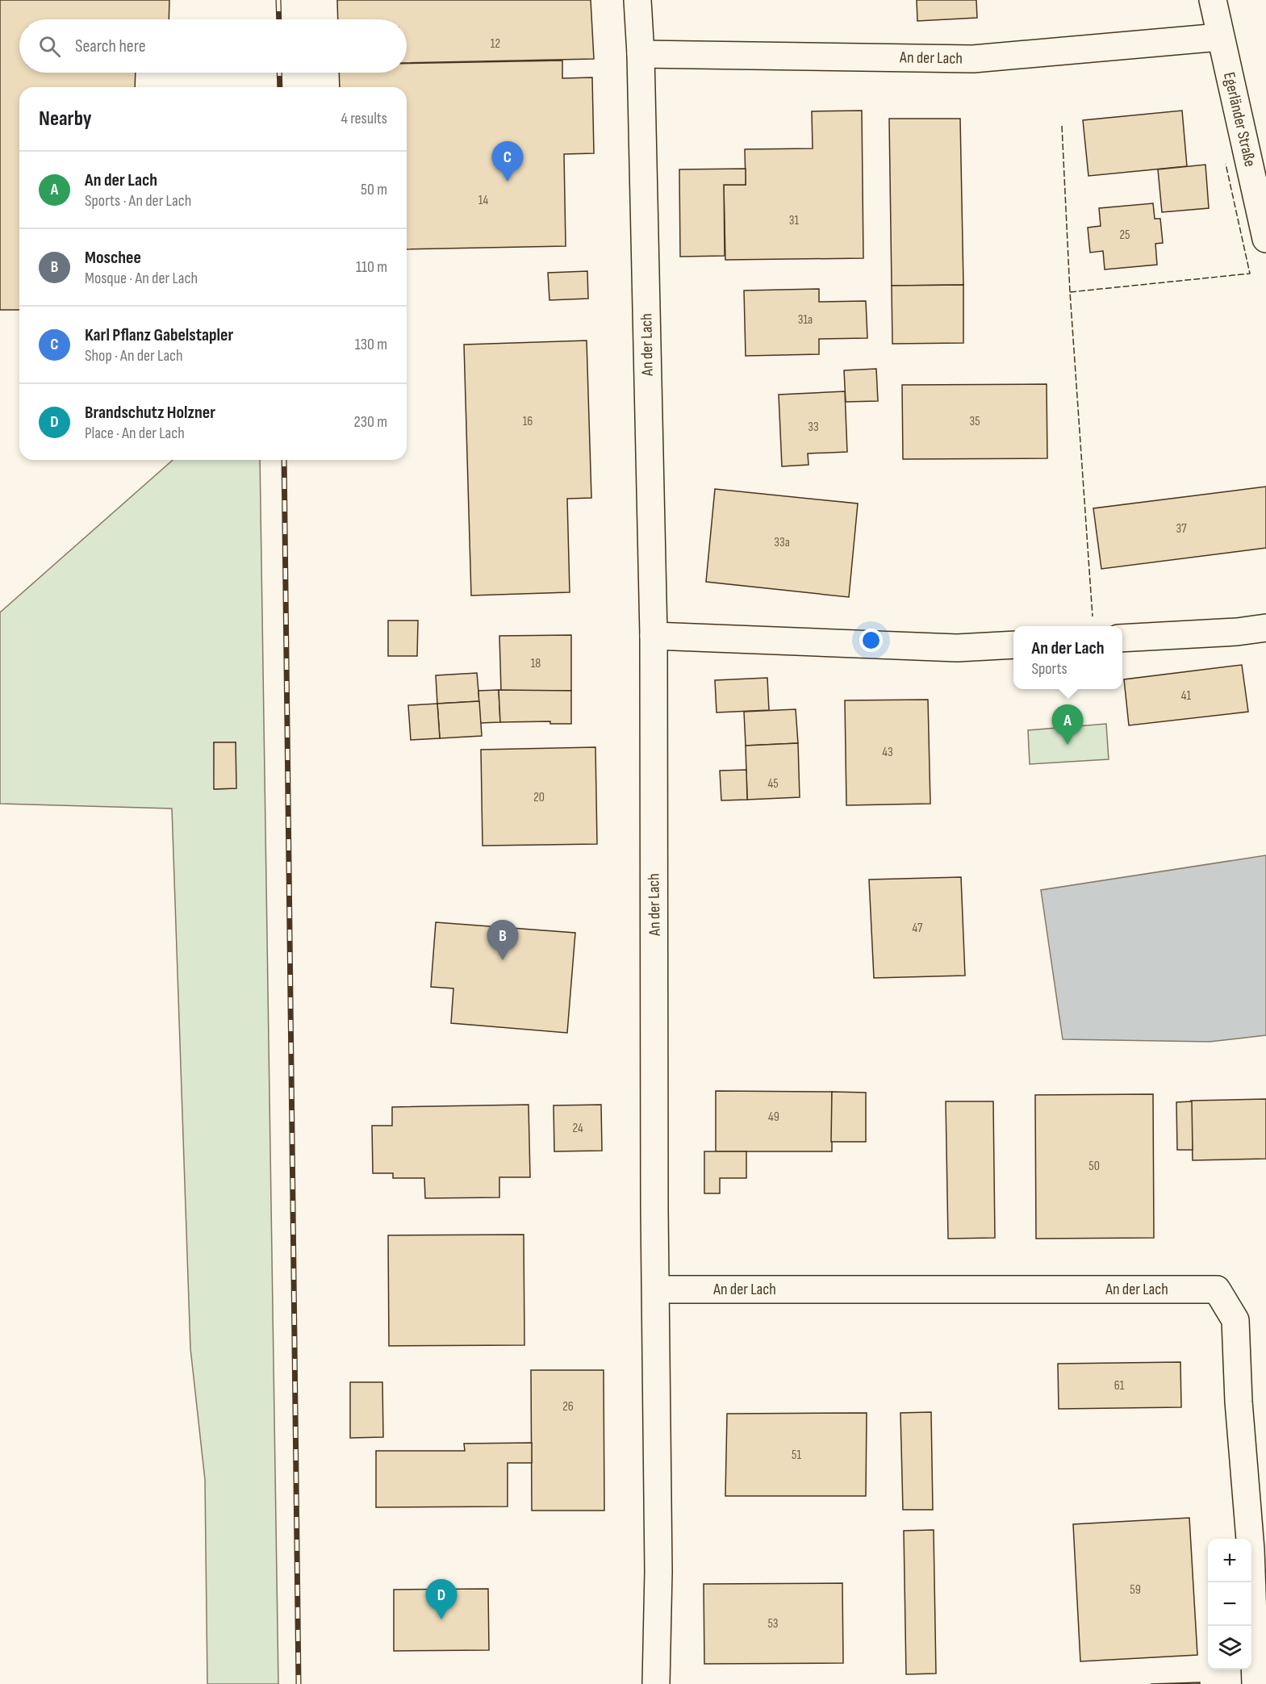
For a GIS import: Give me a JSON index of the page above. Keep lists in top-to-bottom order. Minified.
{"streets":{"street":["An der Lach","Egerländer Straße"]},"crossings":[["An der Lach","Egerländer Straße"]],"house_numbers":["12","14","31","25","31a","16","35","33","37","33a","18","41","43","45","20","47","49","24","50","61","26","51","59","53"],"page":{"search":"Search here","heading":["Nearby","4 results"],"pins":["C","A","B","D"],"list":[{"mark":"A","name":"An der Lach","note":"Sports · An der Lach","value":"50 m"},{"mark":"B","name":"Moschee","note":"Mosque · An der Lach","value":"110 m"},{"mark":"C","name":"Karl Pflanz Gabelstapler","note":"Shop · An der Lach","value":"130 m"},{"mark":"D","name":"Brandschutz Holzner","note":"Place · An der Lach","value":"230 m"}],"popup":["An der Lach","Sports"],"map_buttons":["+","−"]}}
